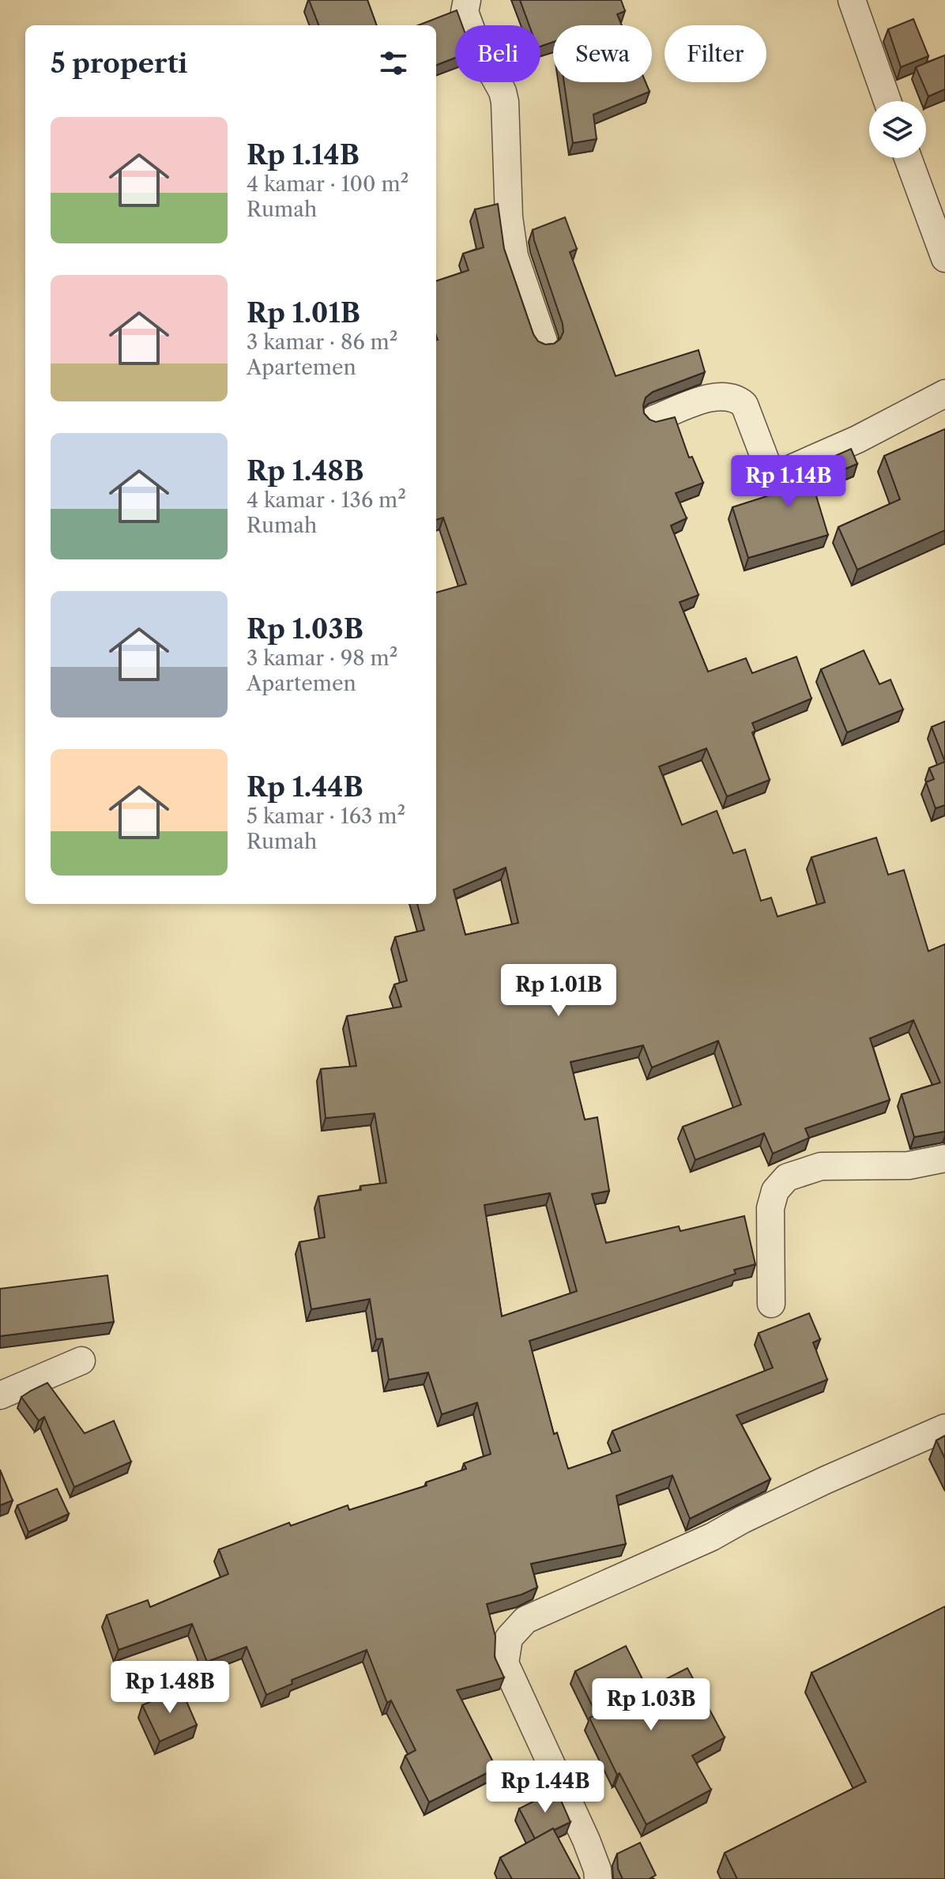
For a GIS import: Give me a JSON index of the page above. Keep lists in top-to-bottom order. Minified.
{"page":{"chip":["Beli","Sewa","Filter"],"heading":"5 properti","list":[{"name":"Rp 1.14B","note":"4 kamar · 100 m² · Rumah"},{"name":"Rp 1.01B","note":"3 kamar · 86 m² · Apartemen"},{"name":"Rp 1.48B","note":"4 kamar · 136 m² · Rumah"},{"name":"Rp 1.03B","note":"3 kamar · 98 m² · Apartemen"},{"name":"Rp 1.44B","note":"5 kamar · 163 m² · Rumah"}],"price":["Rp 1.14B","Rp 1.01B","Rp 1.48B","Rp 1.03B","Rp 1.44B"]}}
